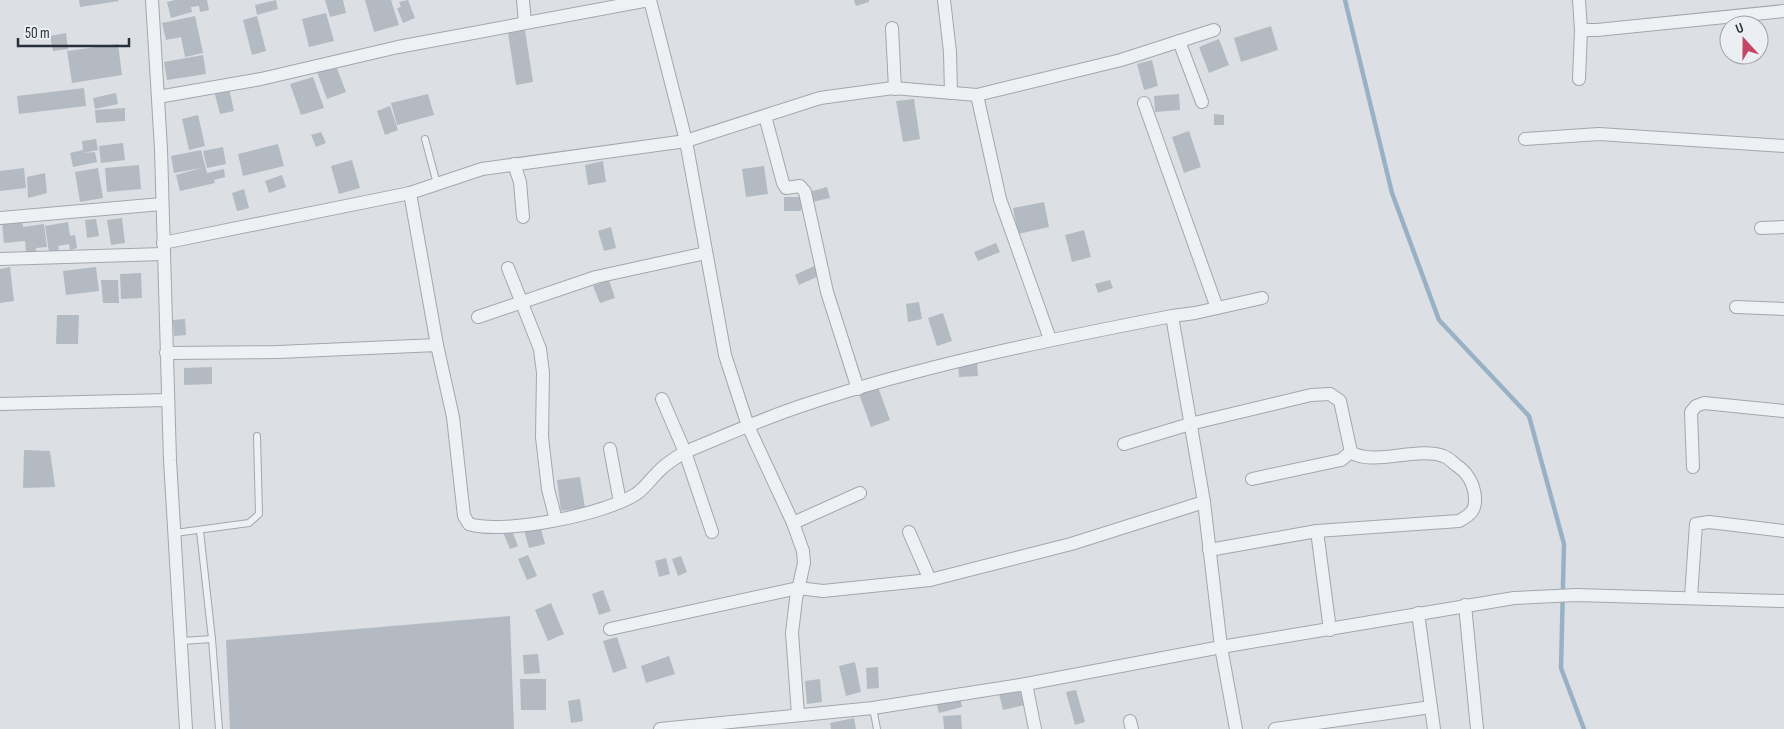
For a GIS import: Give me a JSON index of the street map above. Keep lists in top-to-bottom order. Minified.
{"scale_bar":"50 m","north":"top"}
